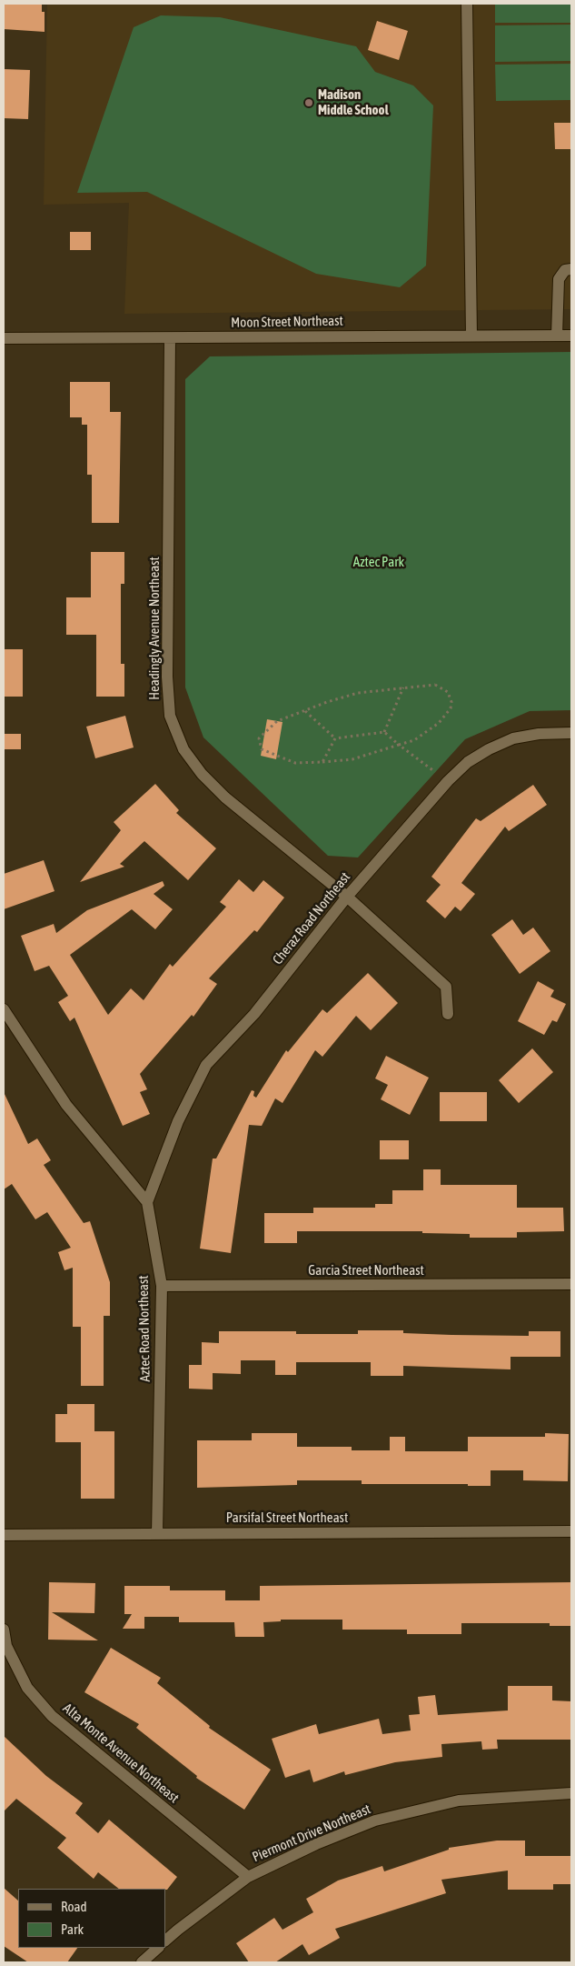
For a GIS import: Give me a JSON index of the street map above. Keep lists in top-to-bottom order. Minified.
{"streets":{"street":["Moon Street Northeast","Headingly Avenue Northeast","Cheraz Road Northeast","Garcia Street Northeast","Aztec Road Northeast","Parsifal Street Northeast","Alta Monte Avenue Northeast","Piermont Drive Northeast"]},"crossings":[["Moon Street Northeast","Headingly Avenue Northeast"],["Headingly Avenue Northeast","Cheraz Road Northeast"],["Cheraz Road Northeast","Aztec Road Northeast"],["Garcia Street Northeast","Aztec Road Northeast"],["Aztec Road Northeast","Parsifal Street Northeast"],["Alta Monte Avenue Northeast","Piermont Drive Northeast"]],"parks":["Aztec Park"],"places":["Madison Middle School"],"legend":["Road","Park"]}
